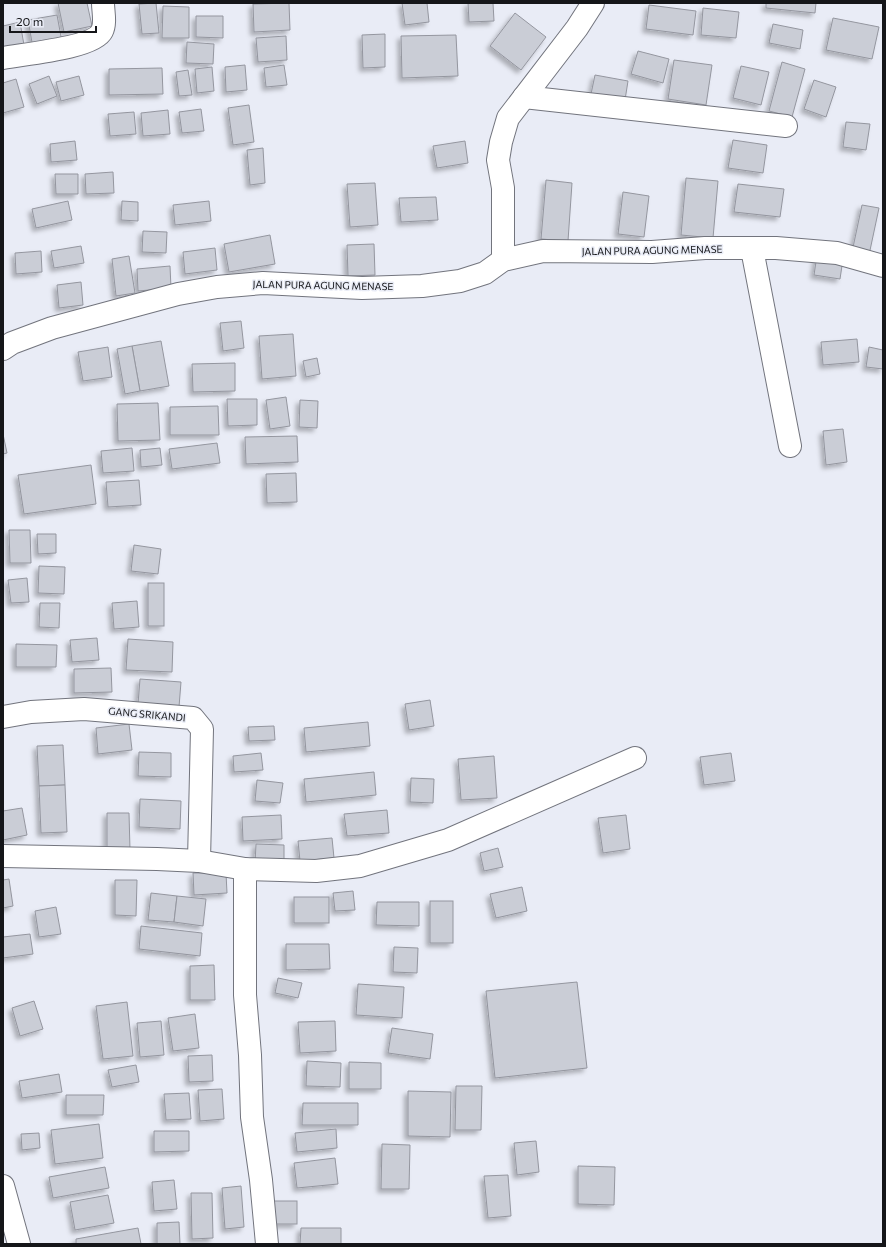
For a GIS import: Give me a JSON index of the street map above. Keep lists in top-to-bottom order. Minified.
{"streets":{"street":["JALAN PURA AGUNG MENASE","GANG SRIKANDI"]},"scale_bar":"20 m"}
